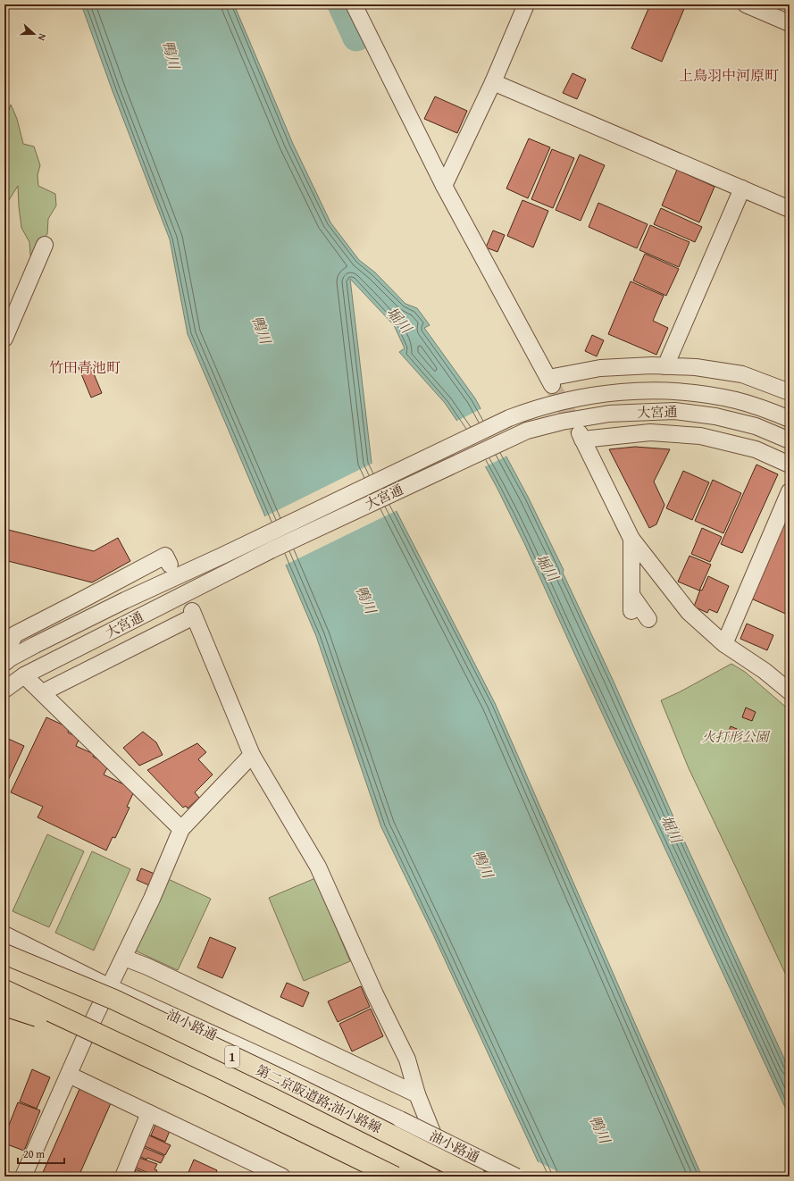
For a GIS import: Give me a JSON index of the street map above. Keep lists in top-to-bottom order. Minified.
{"streets":{"highway":["1","第二京阪道路;油小路線"],"street":["大宮通","油小路通"]},"crossings":[["油小路通","第二京阪道路;油小路線"]],"districts":["上鳥羽中河原町","竹田青池町"],"water":["鴨川","堀川"],"parks":["火打形公園"],"scale_bar":"20 m","north":"right"}
